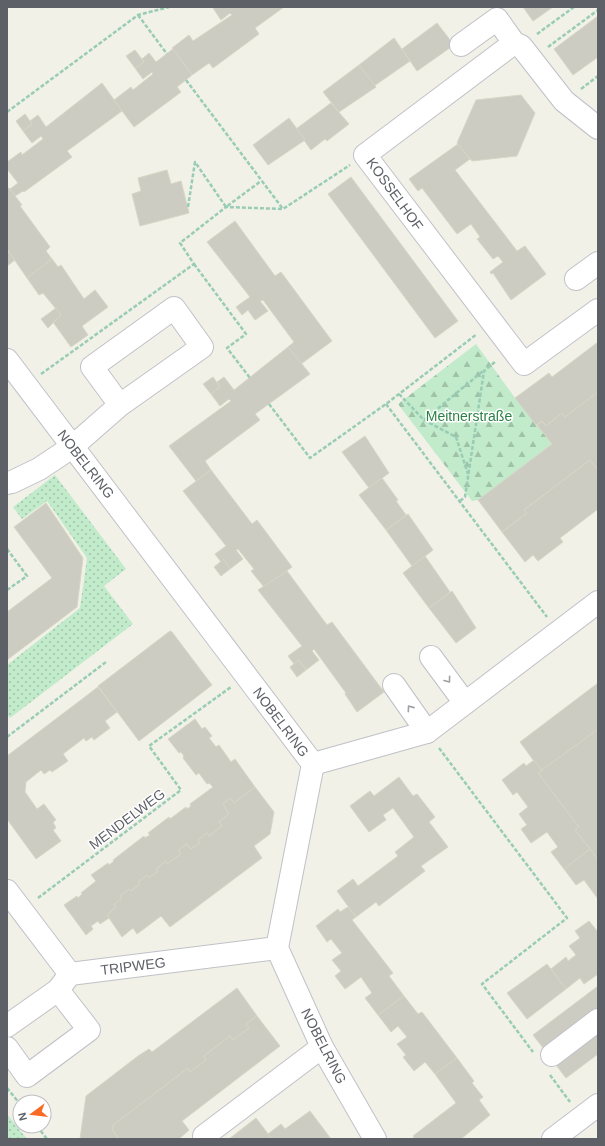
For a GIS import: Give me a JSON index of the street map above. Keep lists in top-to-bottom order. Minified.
{"streets":{"street":["KOSSELHOF","NOBELRING","TRIPWEG"],"path":["MENDELWEG"]},"crossings":[["NOBELRING","MENDELWEG"],["NOBELRING","TRIPWEG"]],"parks":["Meitnerstraße"],"north":"left"}
